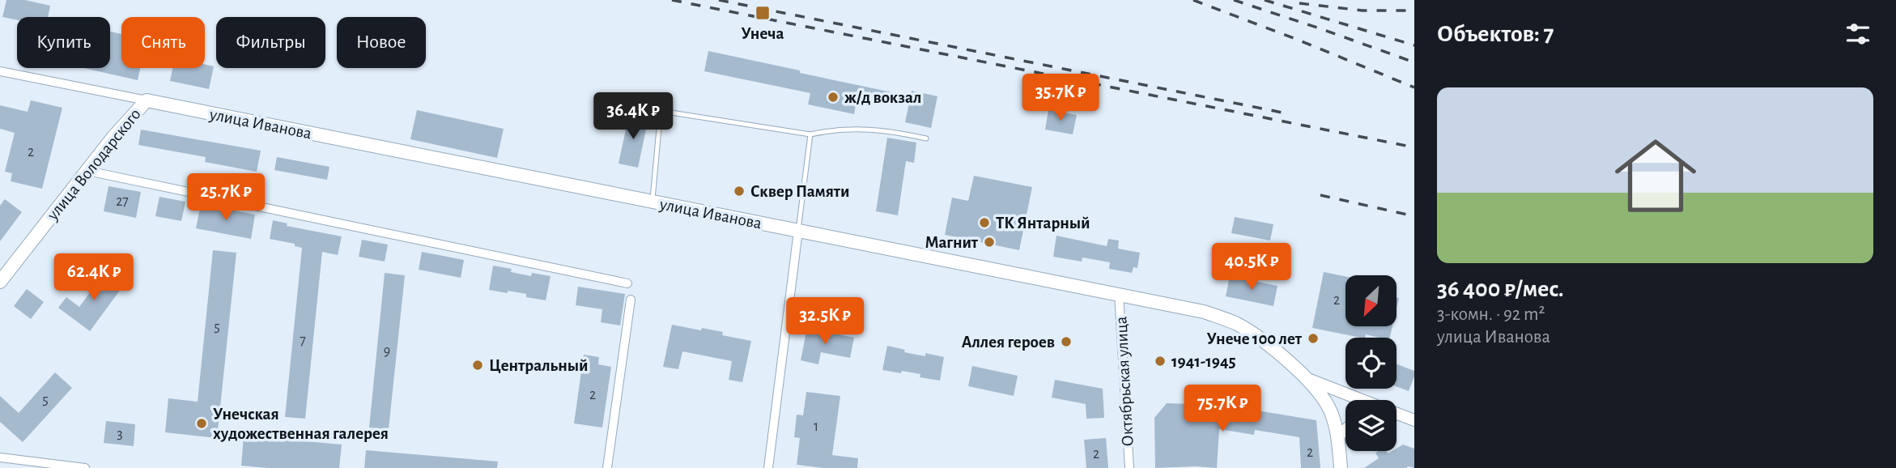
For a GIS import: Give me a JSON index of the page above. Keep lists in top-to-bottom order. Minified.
{"streets":{"main road":["улица Иванова","улица Володарского"],"street":["Октябрьская улица"]},"crossings":[["улица Иванова","улица Володарского"],["улица Иванова","Октябрьская улица"]],"places":{"transit":["Унеча"],"other":["ж/д вокзал","Сквер Памяти","ТК Янтарный","Магнит","Унече 100 лет","Аллея героев","1941-1945","Центральный","Унечская художественная галерея"]},"house_numbers":["2","27","2","5","7","9","2","5","1","3","2","2"],"north":"bottom left","page":{"heading":"Объектов: 7","chip":["Купить","Снять","Фильтры","Новое"],"list":[{"name":"36 400 ₽/мес.","note":"3-комн. · 92 m² · улица Иванова"}],"price":["35.7K ₽","36.4K ₽","25.7K ₽","40.5K ₽","62.4K ₽","32.5K ₽","75.7K ₽"]}}
